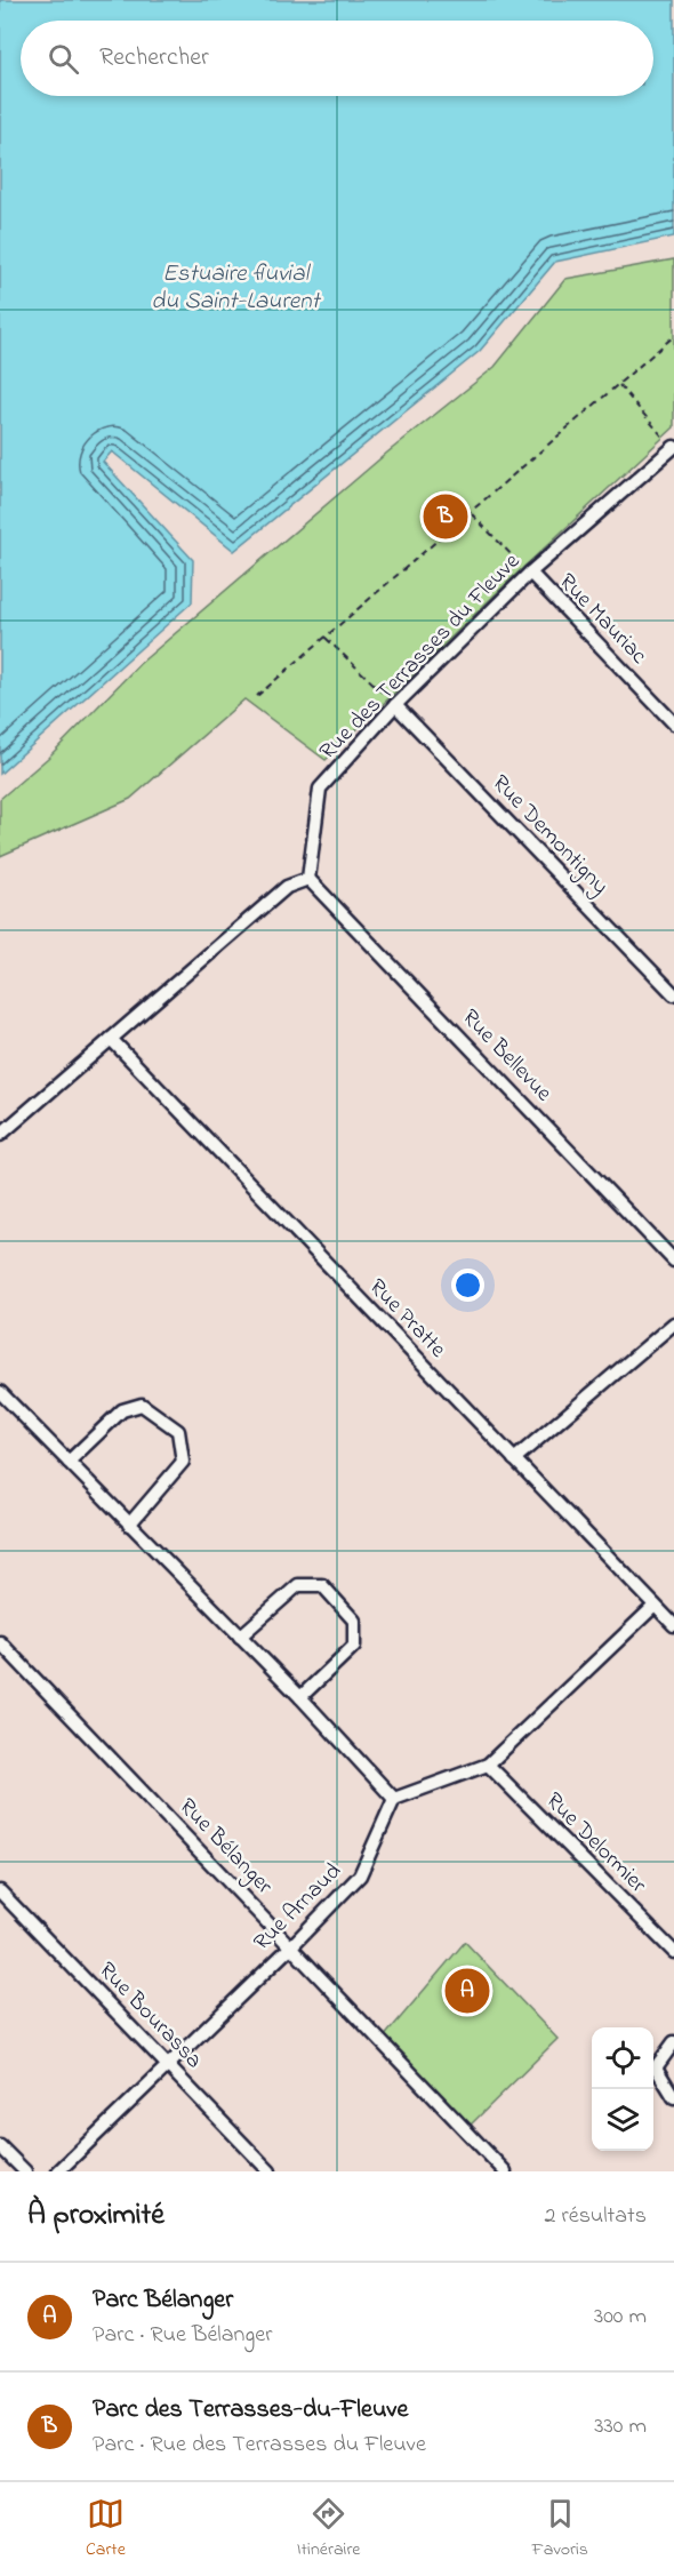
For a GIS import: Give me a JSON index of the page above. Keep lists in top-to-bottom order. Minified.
{"streets":{"street":["Rue Mauriac","Rue des Terrasses du Fleuve","Rue Demontigny","Rue Bellevue","Rue Pratte","Rue Delormier","Rue Bélanger","Rue Arnaud","Rue Bourassa"]},"crossings":[["Rue Mauriac","Rue des Terrasses du Fleuve"],["Rue des Terrasses du Fleuve","Rue Demontigny"],["Rue des Terrasses du Fleuve","Rue Bellevue"],["Rue Bélanger","Rue Arnaud"],["Rue Arnaud","Rue Bourassa"]],"water":["Estuaire fluvial du Saint-Laurent"],"page":{"search":"Rechercher","pins":["B","A"],"heading":["À proximité","2 résultats"],"list":[{"mark":"A","name":"Parc Bélanger","note":"Parc · Rue Bélanger","value":"300 m"},{"mark":"B","name":"Parc des Terrasses-du-Fleuve","note":"Parc · Rue des Terrasses du Fleuve","value":"330 m"}],"nav":["Carte","Itinéraire","Favoris"]}}
